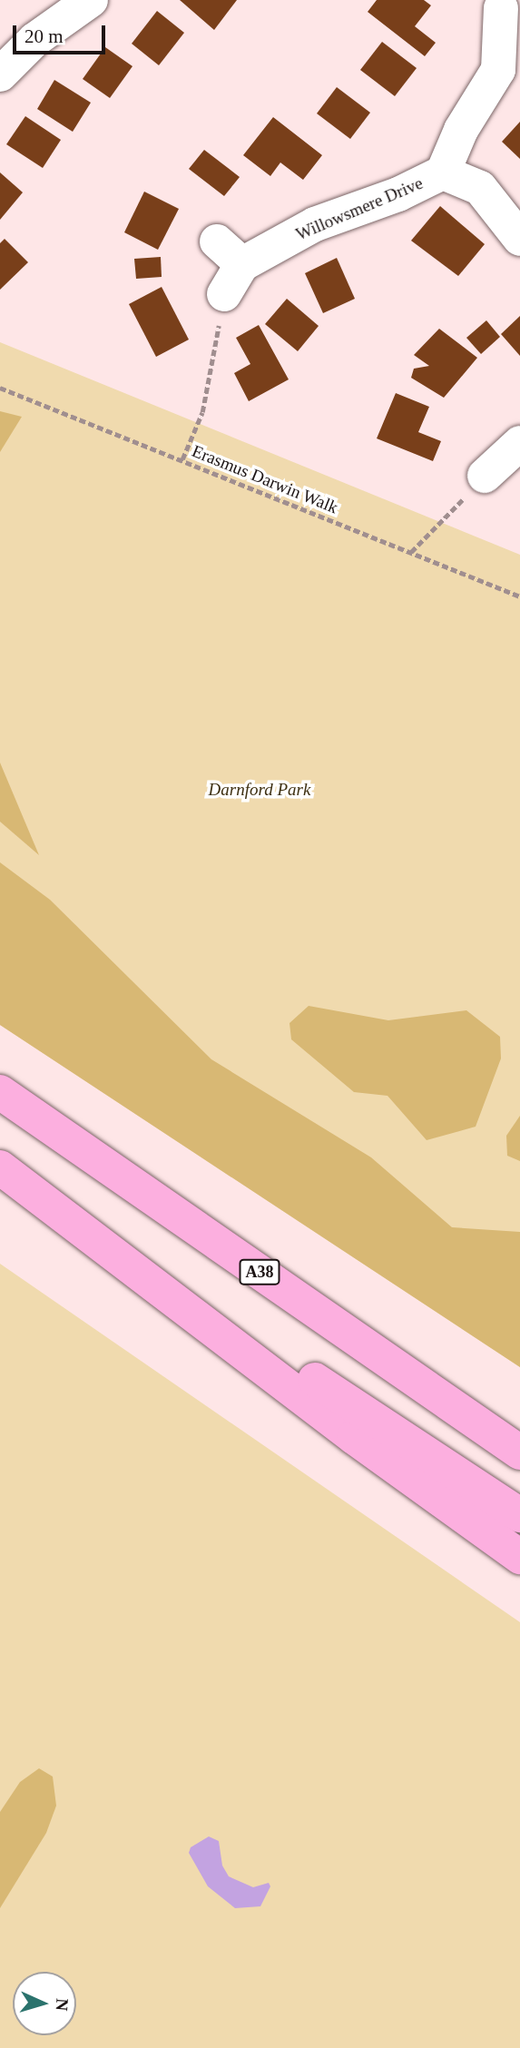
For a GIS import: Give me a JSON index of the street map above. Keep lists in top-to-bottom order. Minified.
{"streets":{"highway":["A38"],"street":["Willowsmere Drive"],"path":["Erasmus Darwin Walk"]},"parks":["Darnford Park"],"scale_bar":"20 m","north":"right"}
